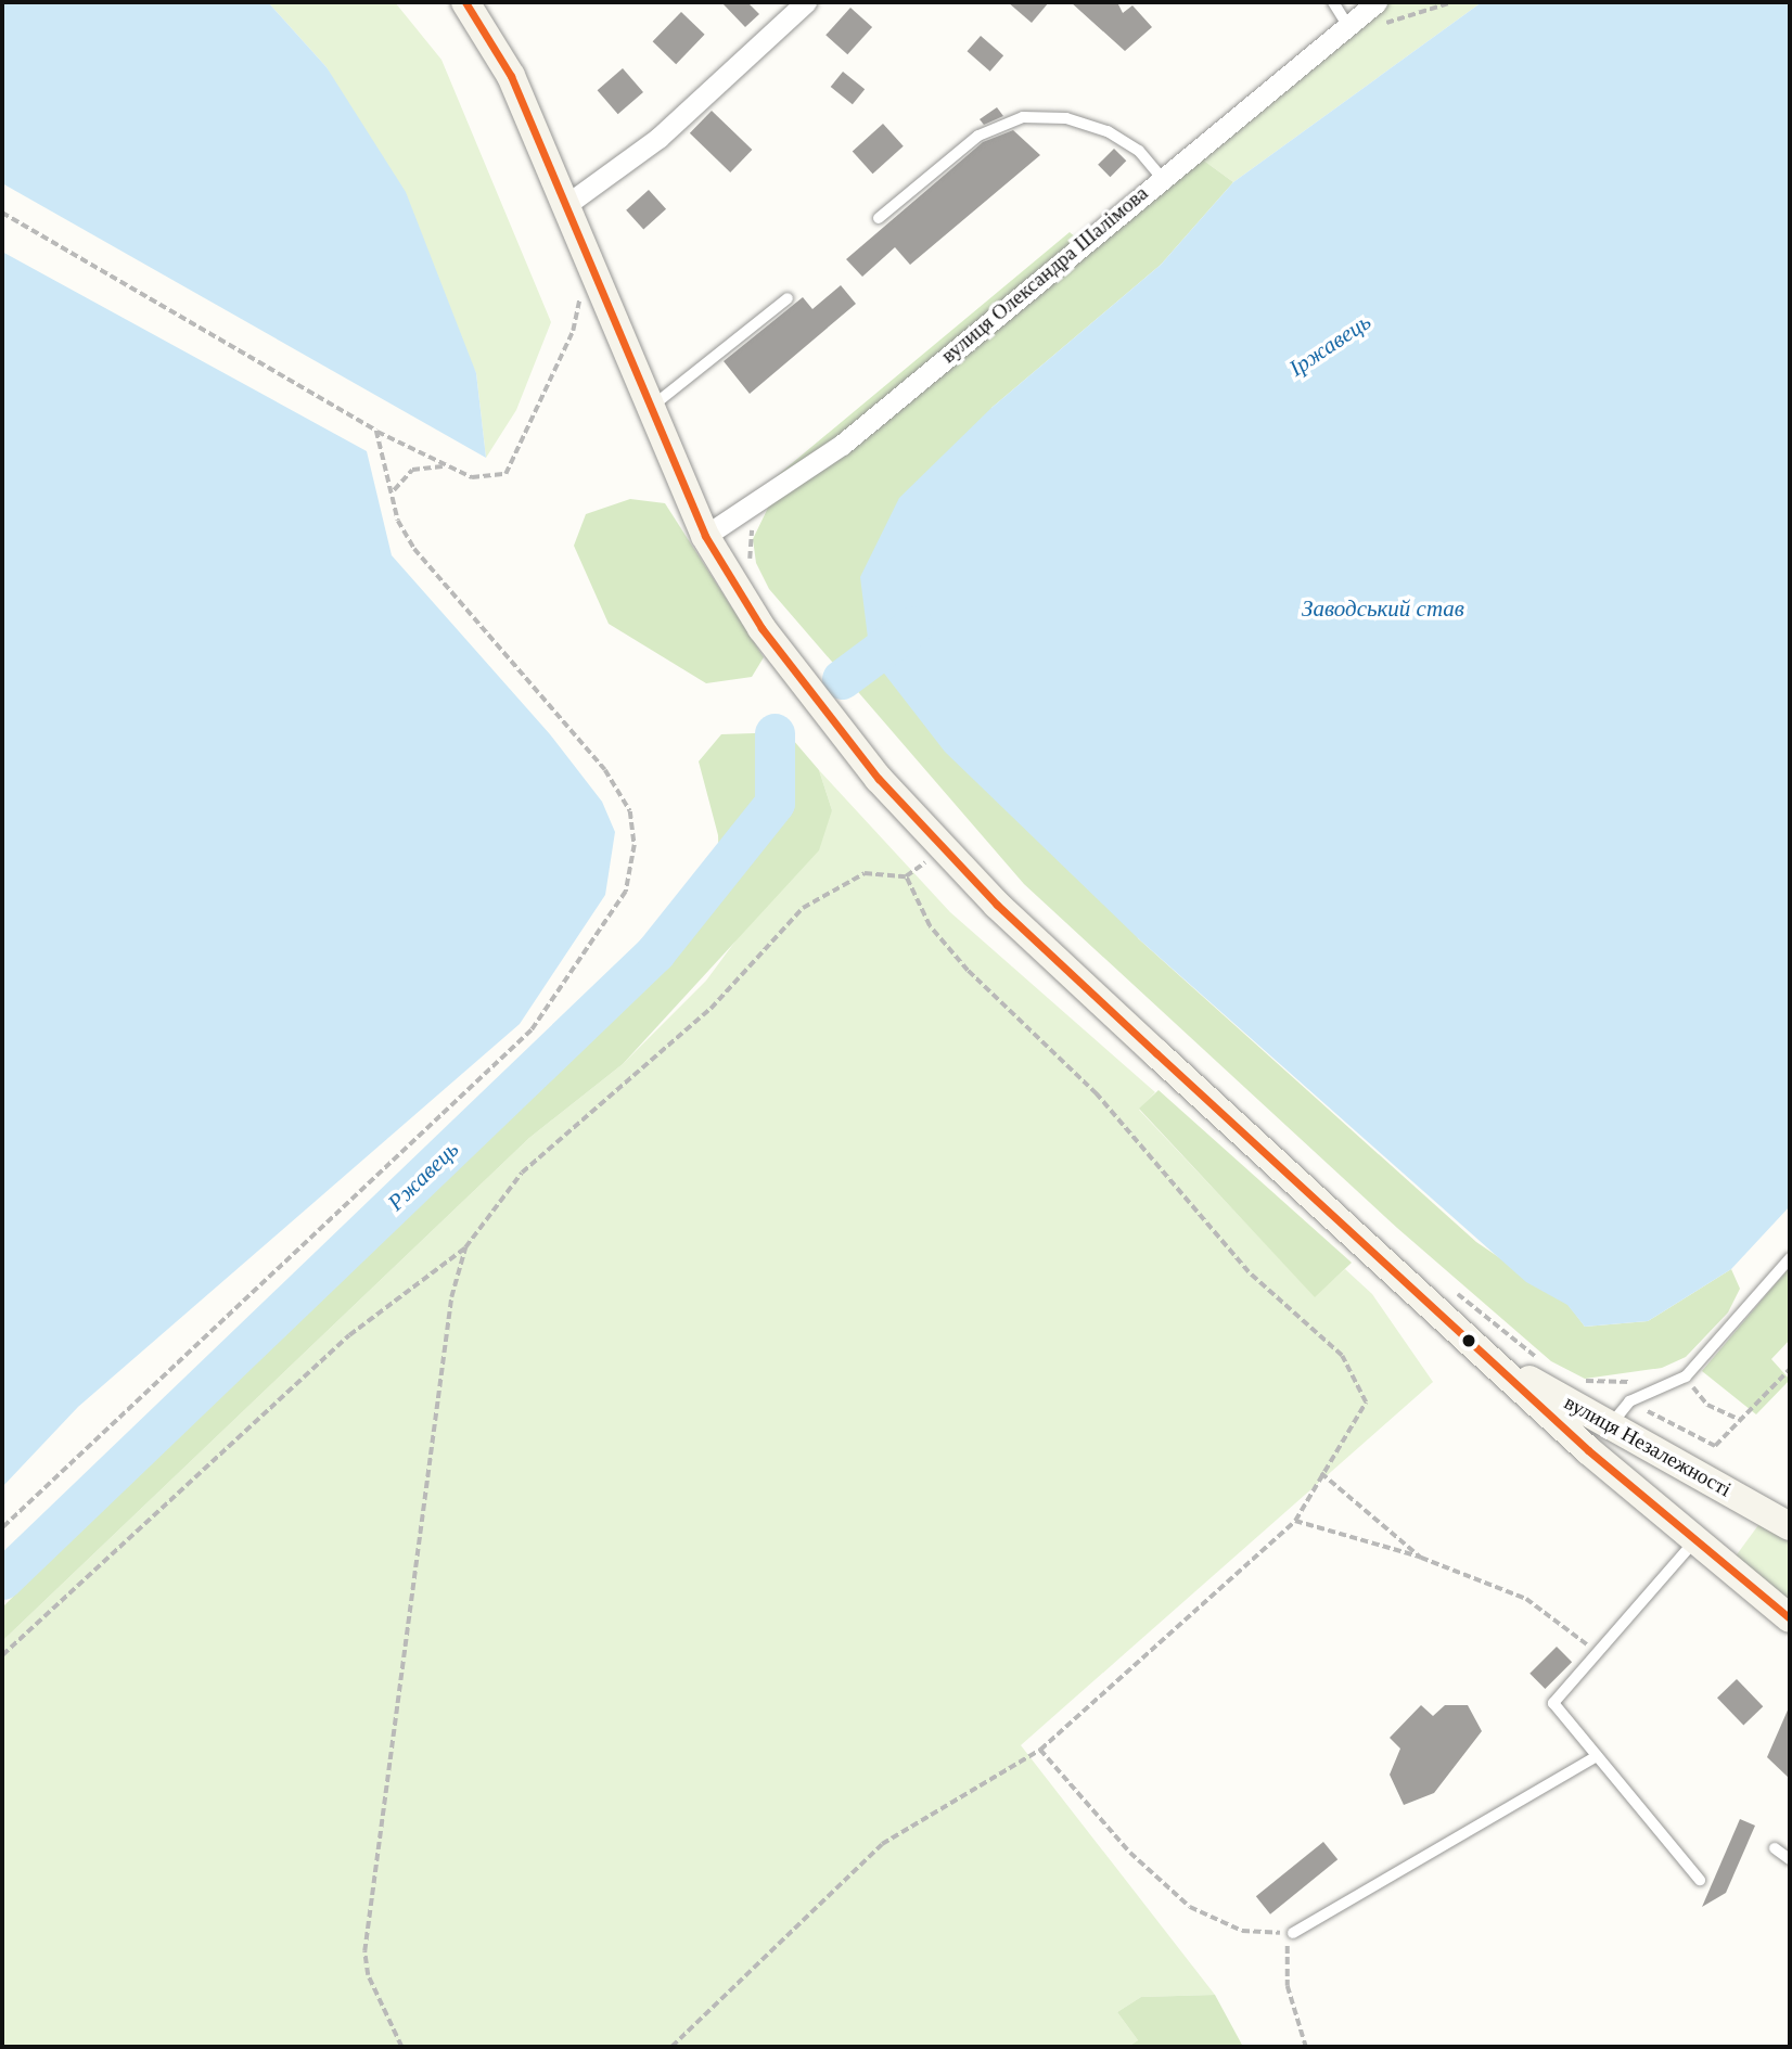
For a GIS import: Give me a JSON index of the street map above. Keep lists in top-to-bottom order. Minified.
{"streets":{"main road":["вулиця Незалежності"],"street":["вулиця Олександра Шалімова"]},"crossings":[["вулиця Олександра Шалімова","вулиця Незалежності"]],"water":["Іржавець","Заводський став","Ржавець"]}
